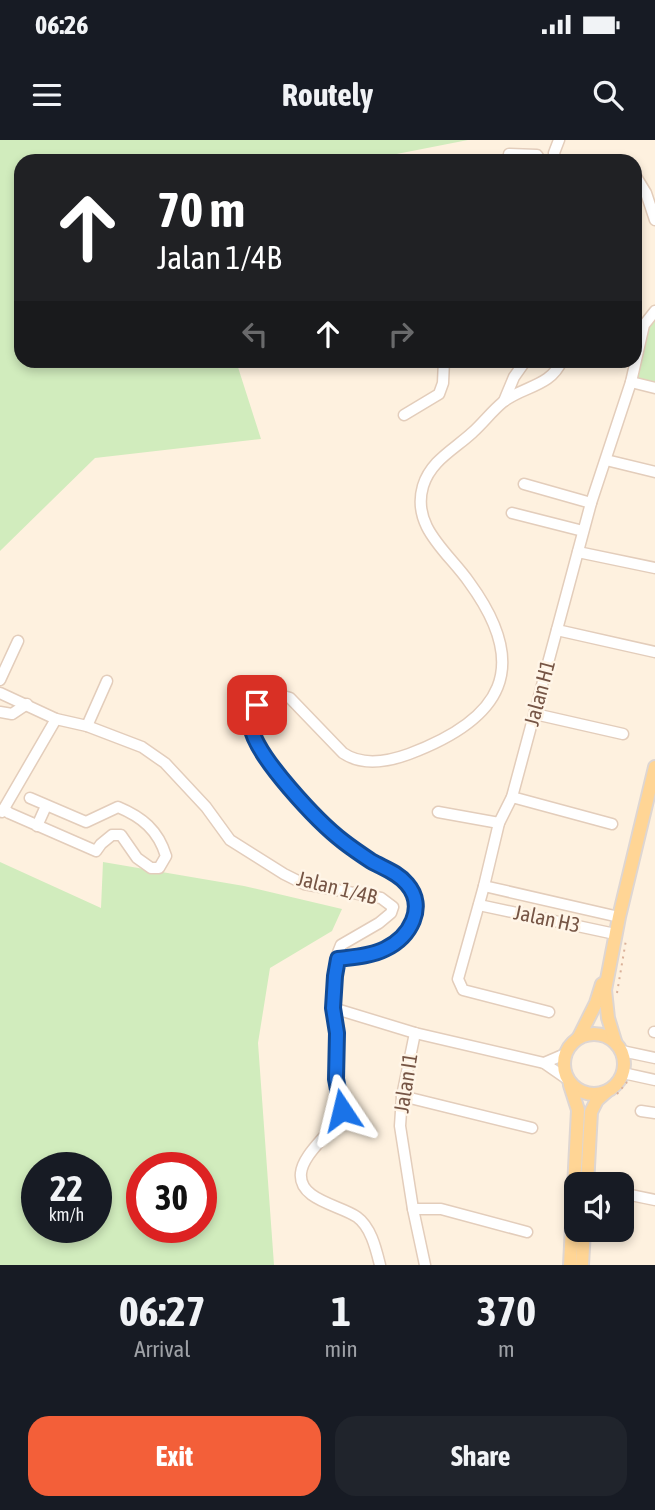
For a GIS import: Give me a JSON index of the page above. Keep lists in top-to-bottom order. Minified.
{"streets":{"street":["Jalan H1","Jalan 1/4B","Jalan H3","Jalan I1"]},"crossings":[["Jalan H1","Jalan H3"]],"page":{"status":"06:26","header":"Routely","turn":["70 m","Jalan 1/4B"],"speed":"22 km/h","limit":"30","eta":["06:27","Arrival","1","min","370","m"],"buttons":["Exit","Share"]}}
